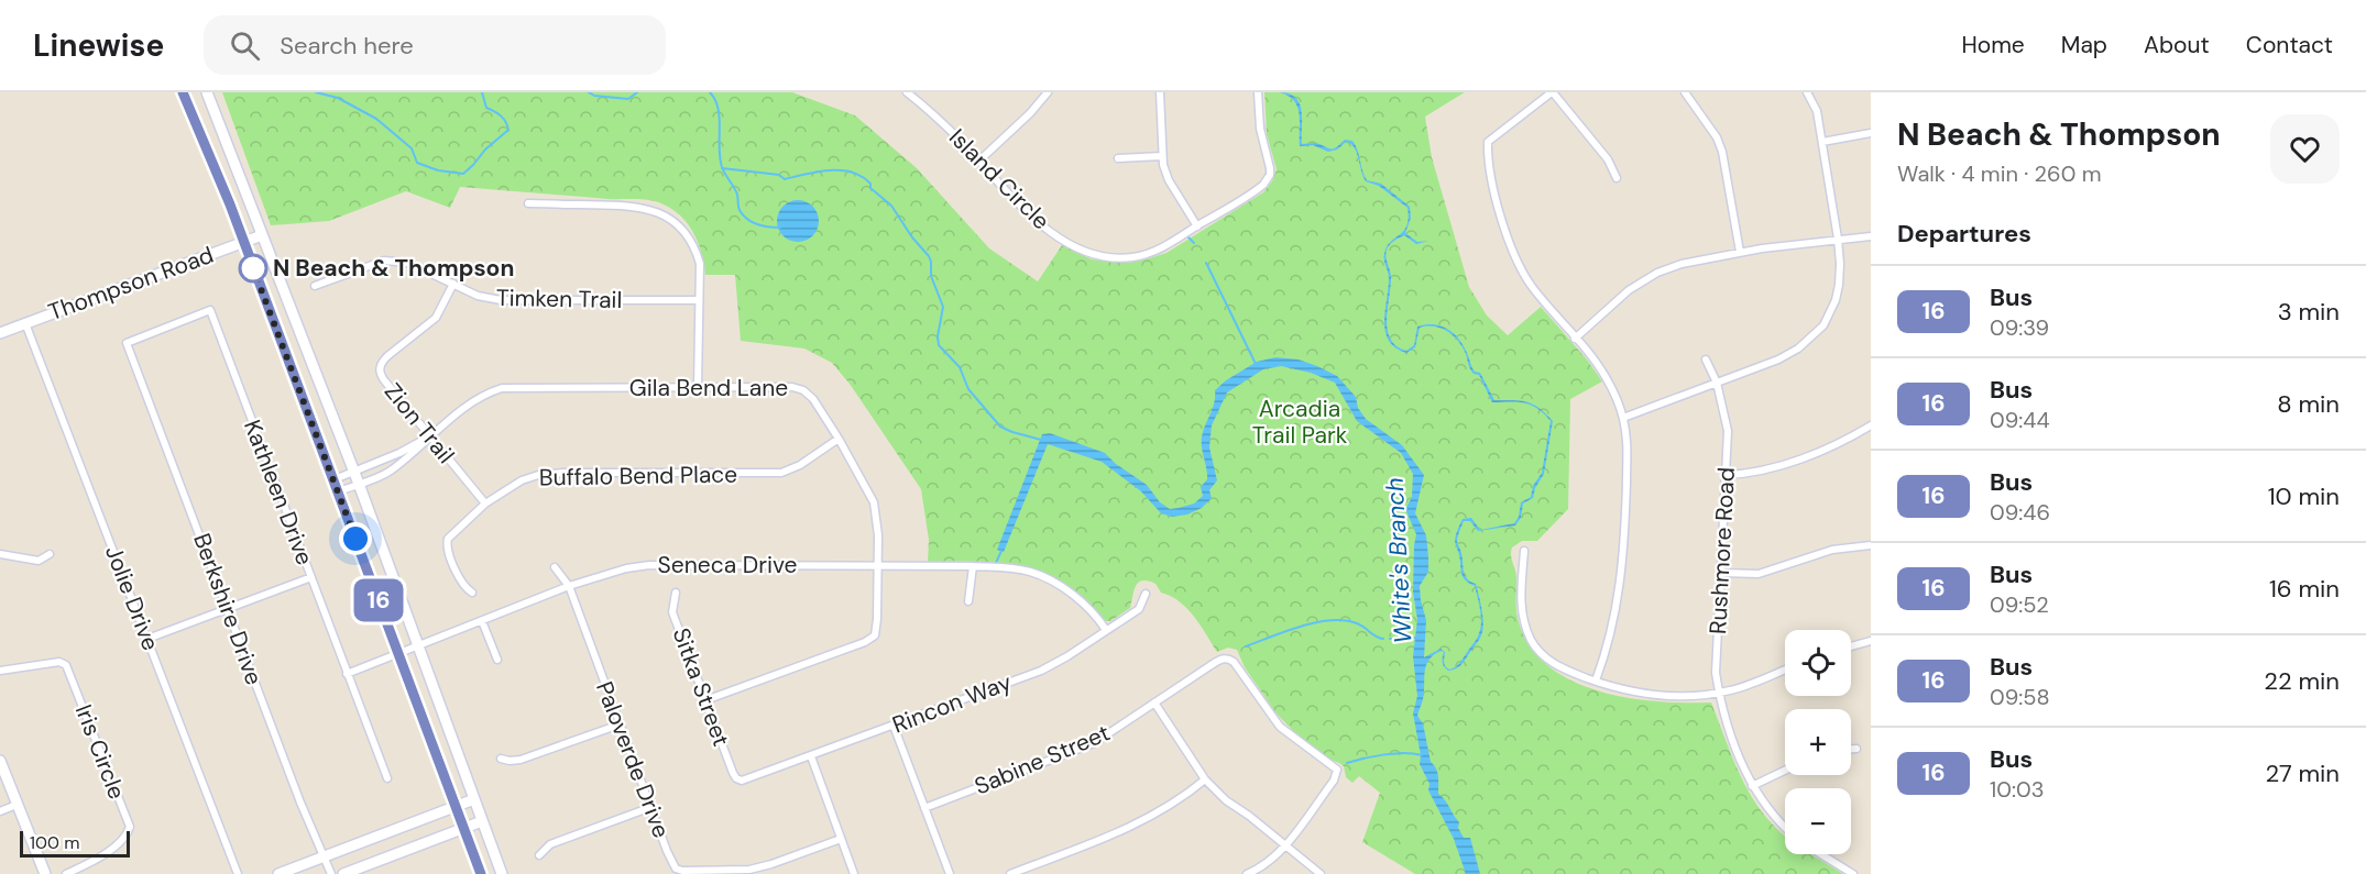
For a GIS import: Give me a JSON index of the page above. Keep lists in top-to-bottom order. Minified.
{"streets":{"main road":["Thompson Road"],"street":["Island Circle","Timken Trail","Gila Bend Lane","Zion Trail","Buffalo Bend Place","Kathleen Drive","Rushmore Road","Seneca Drive","Jolie Drive","Berkshire Drive","Sitka Street","Rincon Way","Iris Circle","Paloverde Drive","Sabine Street"]},"crossings":[["Thompson Road","Jolie Drive"],["Timken Trail","Zion Trail"],["Gila Bend Lane","Zion Trail"],["Gila Bend Lane","Buffalo Bend Place"],["Gila Bend Lane","Seneca Drive"],["Gila Bend Lane","Sitka Street"],["Zion Trail","Buffalo Bend Place"],["Kathleen Drive","Seneca Drive"],["Kathleen Drive","Berkshire Drive"],["Seneca Drive","Rincon Way"],["Seneca Drive","Paloverde Drive"],["Sitka Street","Rincon Way"]],"water":["White's Branch"],"parks":["Arcadia Trail Park"],"places":["N Beach & Thompson"],"lines":["bus line 16"],"scale_bar":"100 m","page":{"header":"Linewise","search":"Search here","nav":["Home","Map","About","Contact"],"on_map":"16","heading":[["N Beach & Thompson","Walk · 4 min · 260 m"],"Departures"],"list":[{"mark":"16","name":"Bus","note":"09:39","value":"3 min"},{"mark":"16","name":"Bus","note":"09:44","value":"8 min"},{"mark":"16","name":"Bus","note":"09:46","value":"10 min"},{"mark":"16","name":"Bus","note":"09:52","value":"16 min"},{"mark":"16","name":"Bus","note":"09:58","value":"22 min"},{"mark":"16","name":"Bus","note":"10:03","value":"27 min"}],"map_buttons":["+","−"],"scale":"100 m"}}
